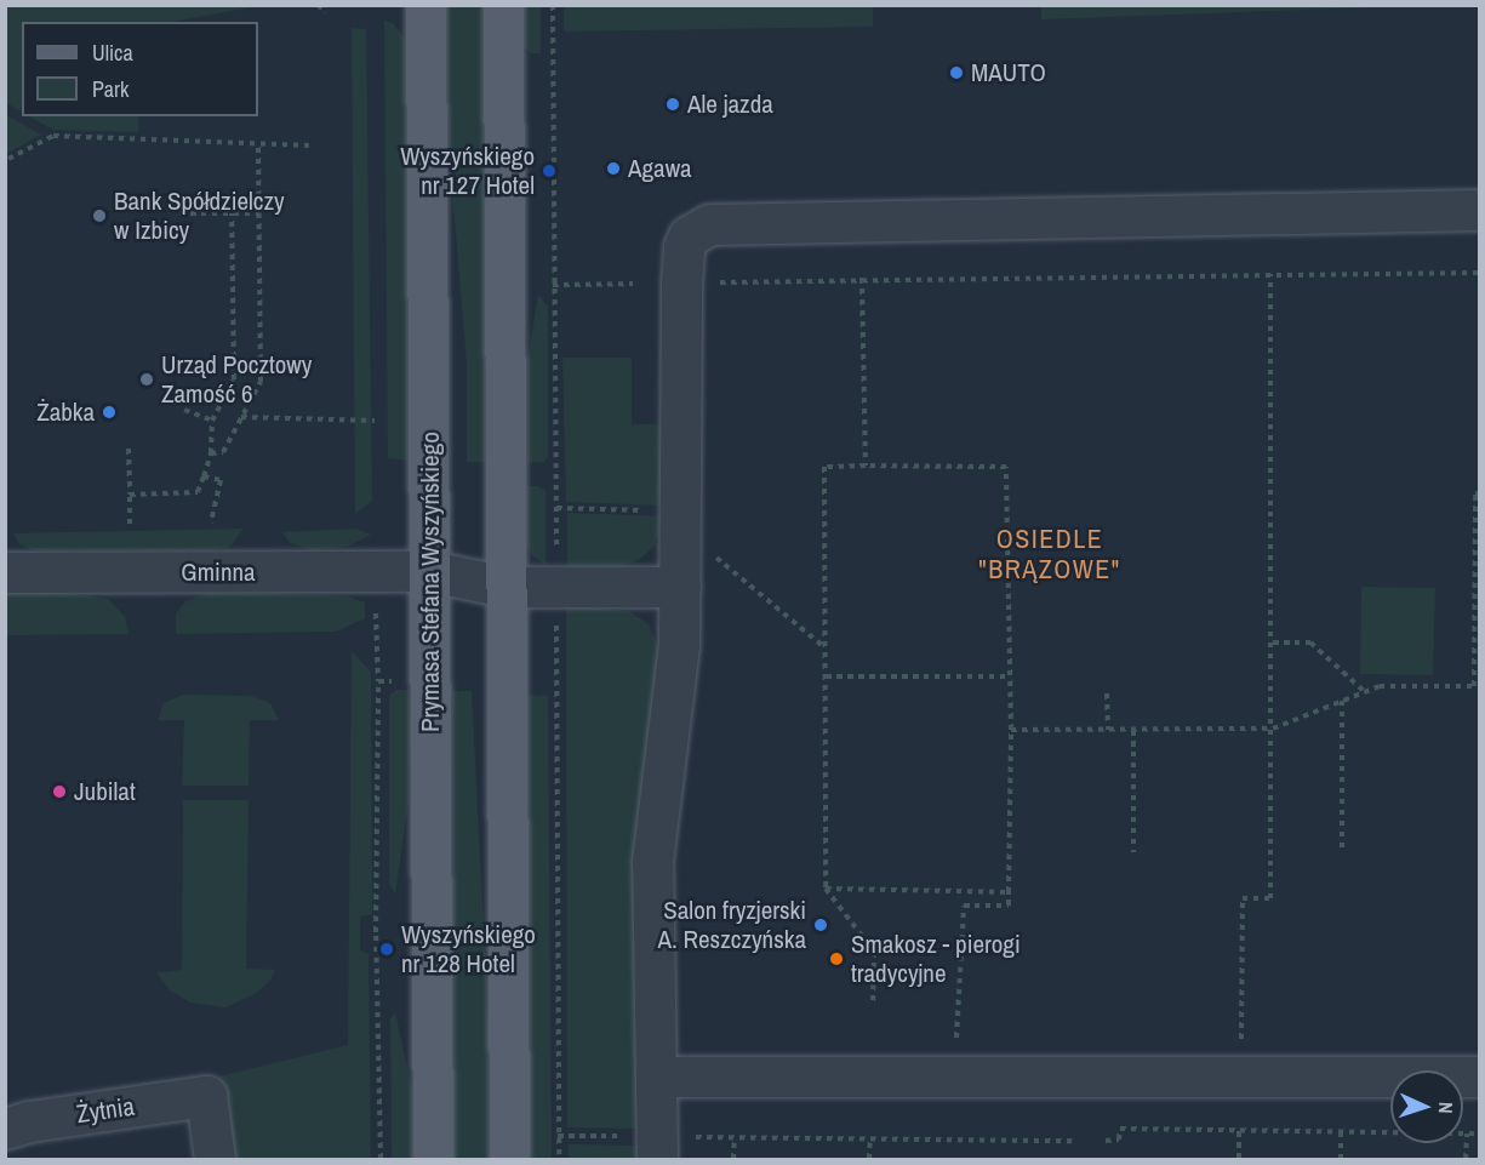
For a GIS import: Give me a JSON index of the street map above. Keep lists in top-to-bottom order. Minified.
{"streets":{"main road":["Prymasa Stefana Wyszyńskiego"],"street":["Gminna","Żytnia"]},"crossings":[["Gminna","Prymasa Stefana Wyszyńskiego"]],"districts":["OSIEDLE \"BRĄZOWE\""],"places":["MAUTO","Ale jazda","Agawa","Wyszyńskiego nr 127 Hotel","Bank Spółdzielczy w Izbicy","Urząd Pocztowy Zamość 6","Żabka","Jubilat","Salon fryzjerski A. Reszczyńska","Wyszyńskiego nr 128 Hotel","Smakosz - pierogi tradycyjne"],"legend":["Ulica","Park"],"north":"right"}
